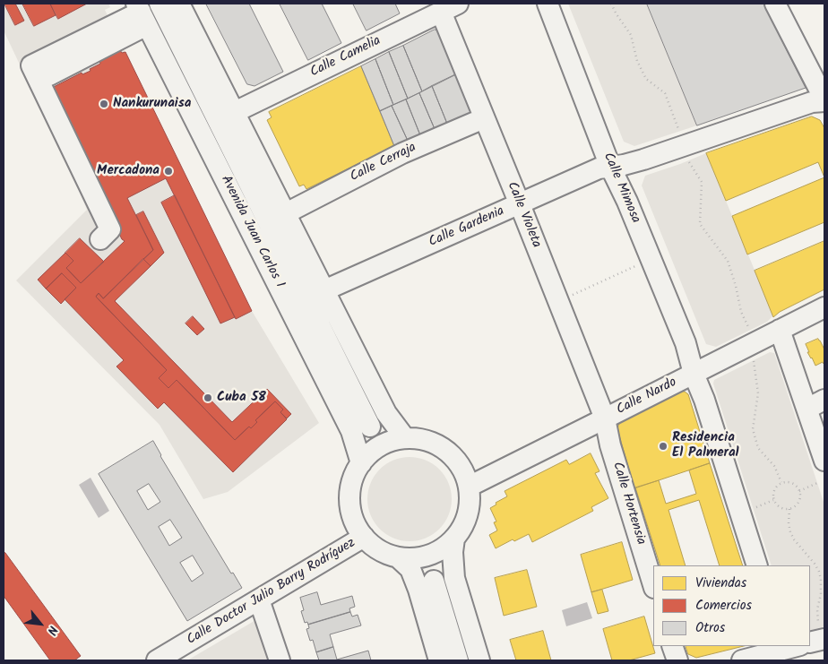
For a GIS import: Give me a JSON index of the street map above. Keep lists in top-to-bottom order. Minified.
{"streets":{"street":["Calle Camelia","Calle Cerraja","Calle Mimosa","Calle Violeta","Calle Gardenia","Avenida Juan Carlos I","Calle Nardo","Calle Hortensia","Calle Doctor Julio Barry Rodríguez"]},"crossings":[["Calle Camelia","Calle Violeta"],["Calle Cerraja","Calle Violeta"],["Calle Mimosa","Calle Gardenia"],["Calle Mimosa","Calle Nardo"],["Calle Violeta","Calle Gardenia"],["Calle Violeta","Calle Nardo"],["Calle Violeta","Calle Hortensia"],["Avenida Juan Carlos I","Calle Nardo"],["Avenida Juan Carlos I","Calle Doctor Julio Barry Rodríguez"],["Calle Nardo","Calle Hortensia"],["Calle Nardo","Calle Doctor Julio Barry Rodríguez"]],"places":["Nankurunaisa","Mercadona","Cuba 58","Residencia El Palmeral"],"legend":["Viviendas","Comercios","Otros"],"north":"bottom right"}
